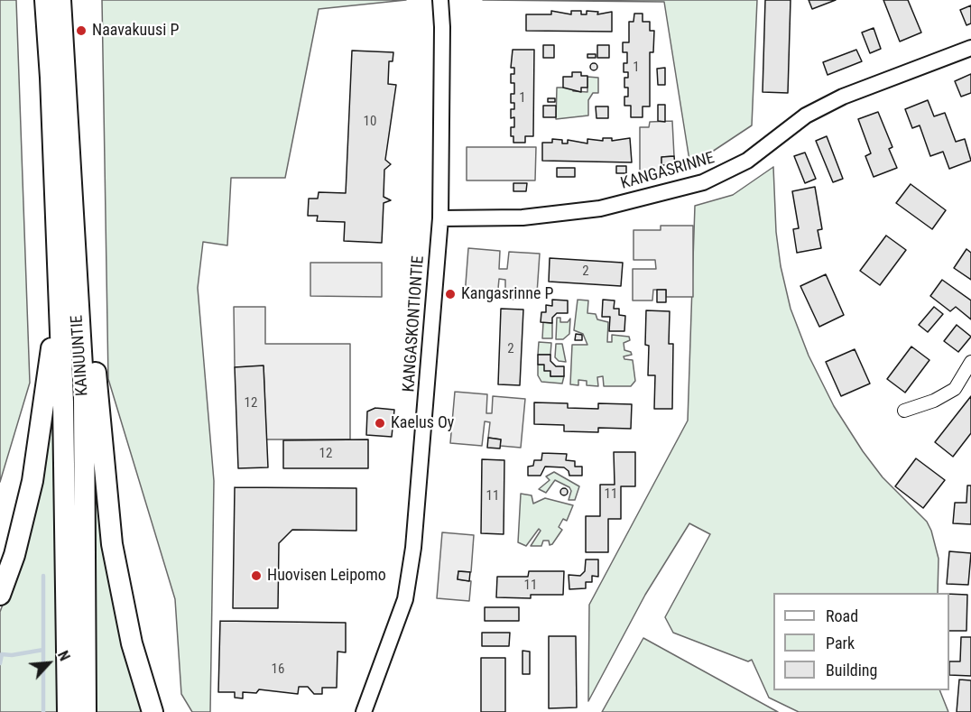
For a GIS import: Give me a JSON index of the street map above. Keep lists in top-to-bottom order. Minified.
{"streets":{"highway":["KAINUUNTIE"],"street":["KANGASRINNE","KANGASKONTIONTIE"]},"crossings":[["KANGASRINNE","KANGASKONTIONTIE"]],"places":["Naavakuusi P","Kangasrinne P","Kaelus Oy","Huovisen Leipomo"],"house_numbers":["1","1","10","2","2","12","12","11","11","11","16"],"legend":["Road","Park","Building"],"north":"top right"}
